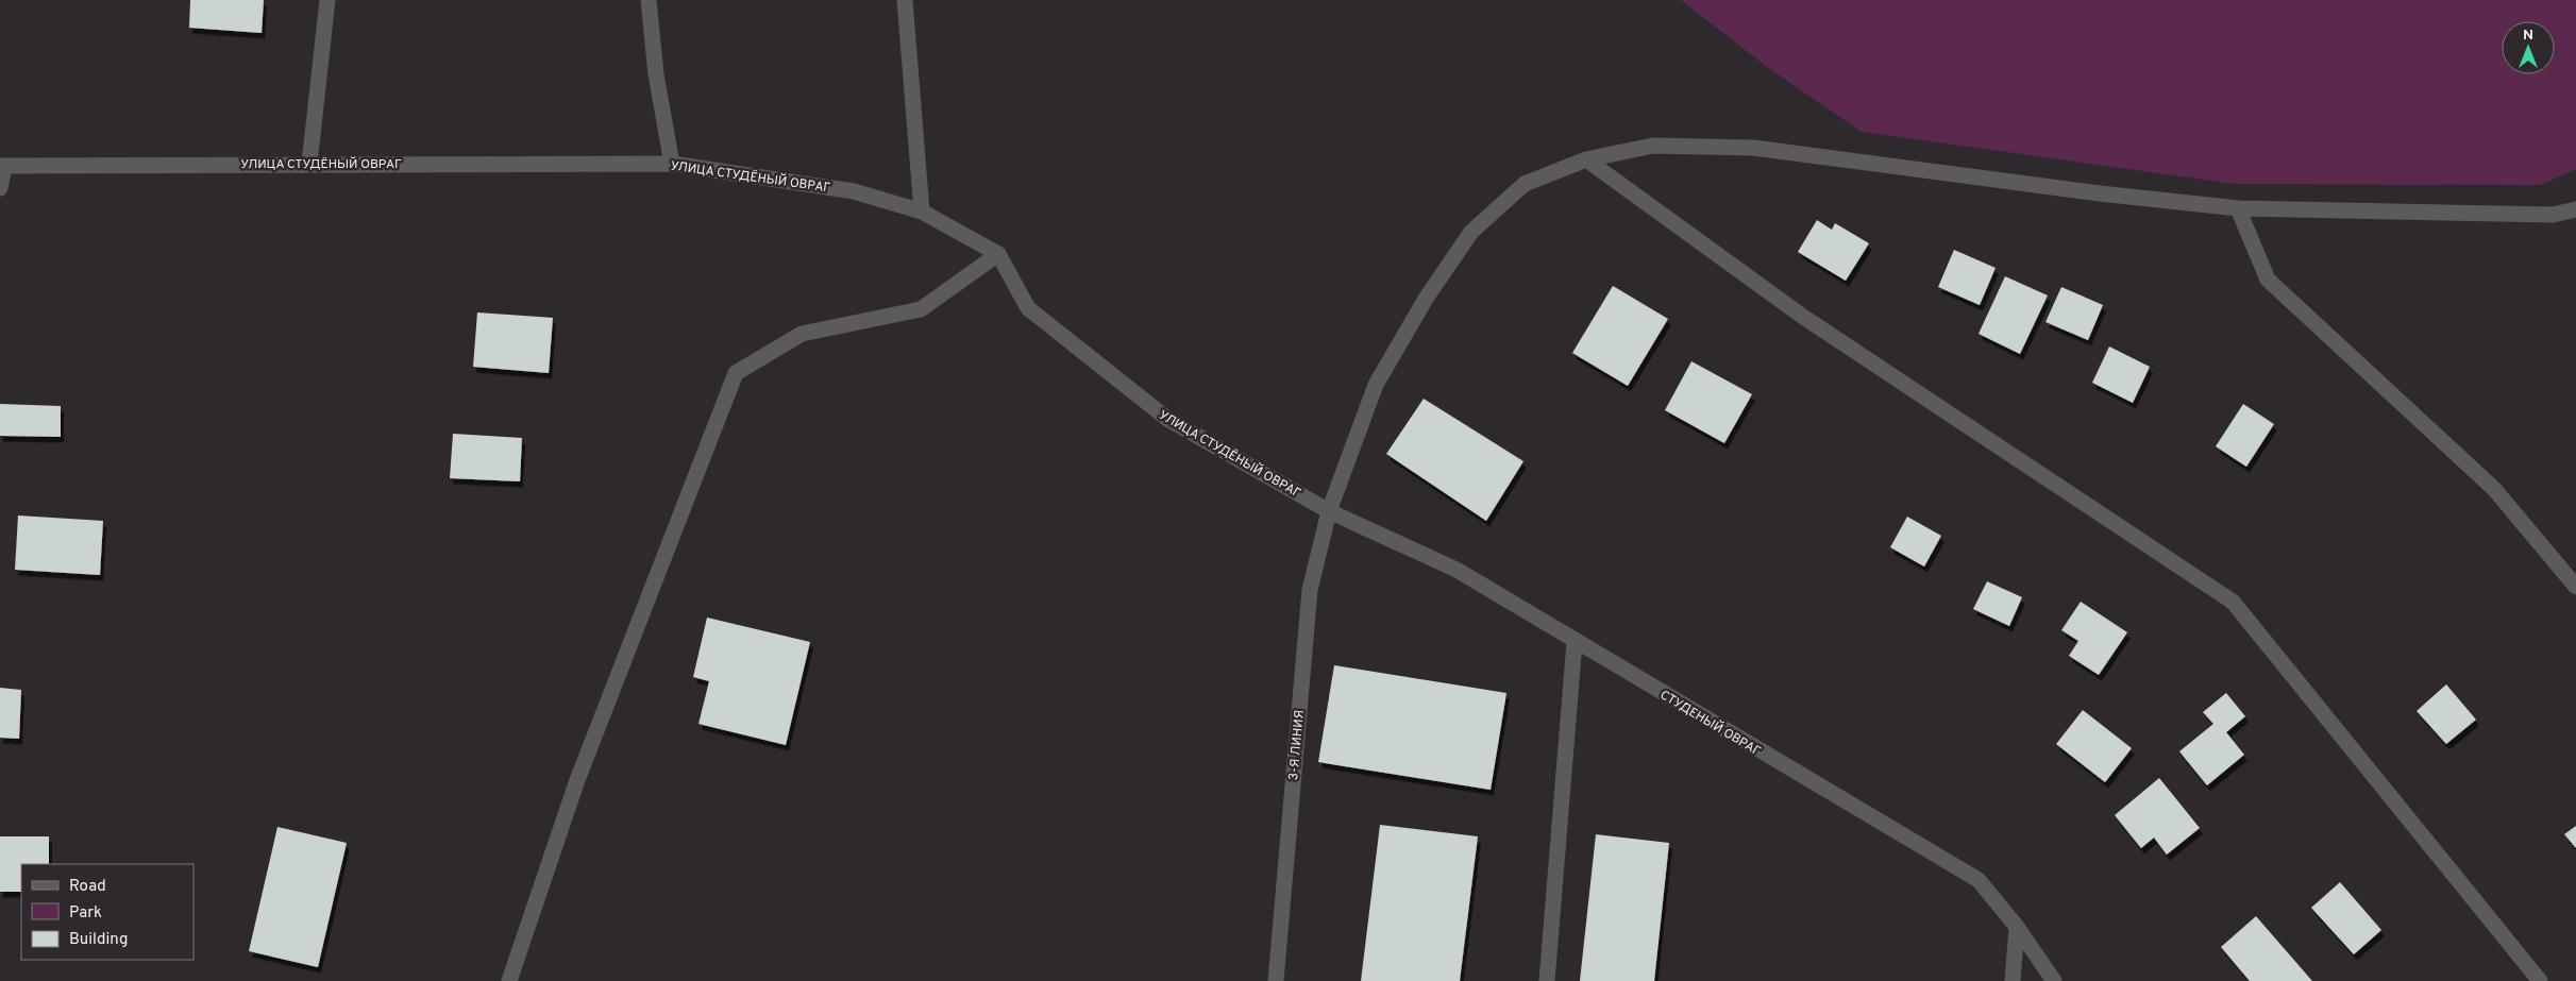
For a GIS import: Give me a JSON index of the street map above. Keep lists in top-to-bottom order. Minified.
{"streets":{"street":["УЛИЦА СТУДЁНЫЙ ОВРАГ","СТУДЕНЫЙ ОВРАГ","3-Я ЛИНИЯ"]},"crossings":[["УЛИЦА СТУДЁНЫЙ ОВРАГ","СТУДЕНЫЙ ОВРАГ"],["УЛИЦА СТУДЁНЫЙ ОВРАГ","3-Я ЛИНИЯ"],["СТУДЕНЫЙ ОВРАГ","3-Я ЛИНИЯ"]],"legend":["Road","Park","Building"],"north":"top"}
